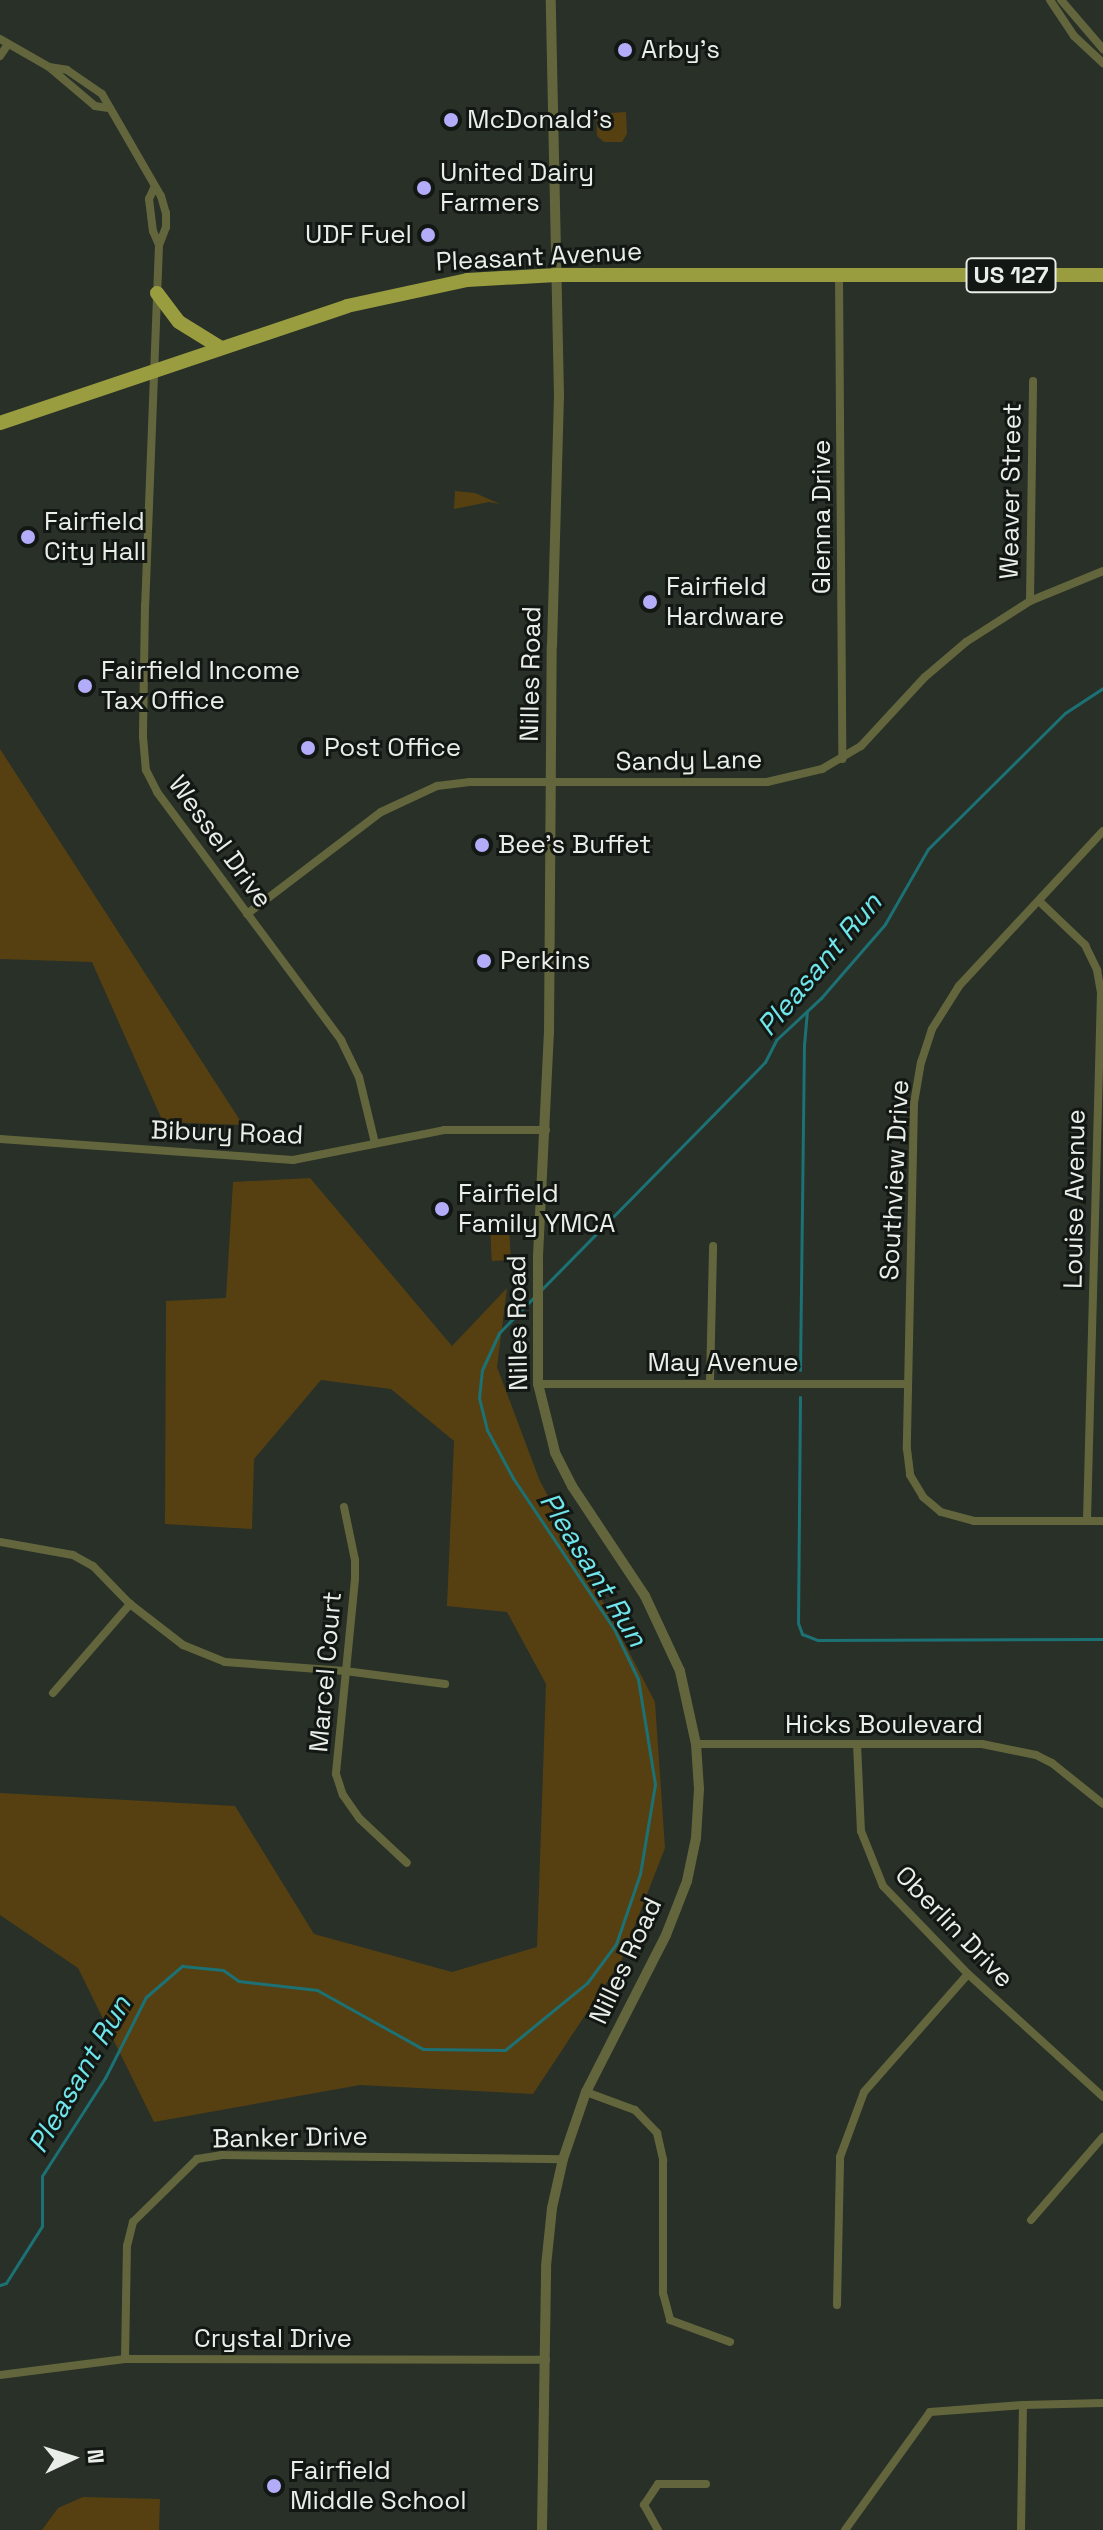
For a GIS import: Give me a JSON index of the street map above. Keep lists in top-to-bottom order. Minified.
{"streets":{"main road":["Pleasant Avenue","US 127"],"street":["Weaver Street","Glenna Drive","Nilles Road","Sandy Lane","Wessel Drive","Bibury Road","Southview Drive","Louise Avenue","May Avenue","Marcel Court","Hicks Boulevard","Oberlin Drive","Banker Drive","Crystal Drive"]},"crossings":[["Pleasant Avenue","Glenna Drive"],["Pleasant Avenue","Nilles Road"],["Pleasant Avenue","Wessel Drive"],["Weaver Street","Sandy Lane"],["Glenna Drive","Sandy Lane"],["Nilles Road","Sandy Lane"],["Nilles Road","Bibury Road"],["Nilles Road","May Avenue"],["Nilles Road","Hicks Boulevard"],["Nilles Road","Banker Drive"],["Nilles Road","Crystal Drive"],["Sandy Lane","Wessel Drive"],["Wessel Drive","Bibury Road"],["Southview Drive","Louise Avenue"],["Southview Drive","May Avenue"],["Hicks Boulevard","Oberlin Drive"],["Banker Drive","Crystal Drive"]],"water":["Pleasant Run"],"places":["Arby's","McDonald's","United Dairy Farmers","UDF Fuel","Fairfield City Hall","Fairfield Hardware","Fairfield Income Tax Office","Post Office","Bee's Buffet","Perkins","Fairfield Family YMCA","Fairfield Middle School"],"north":"right"}
